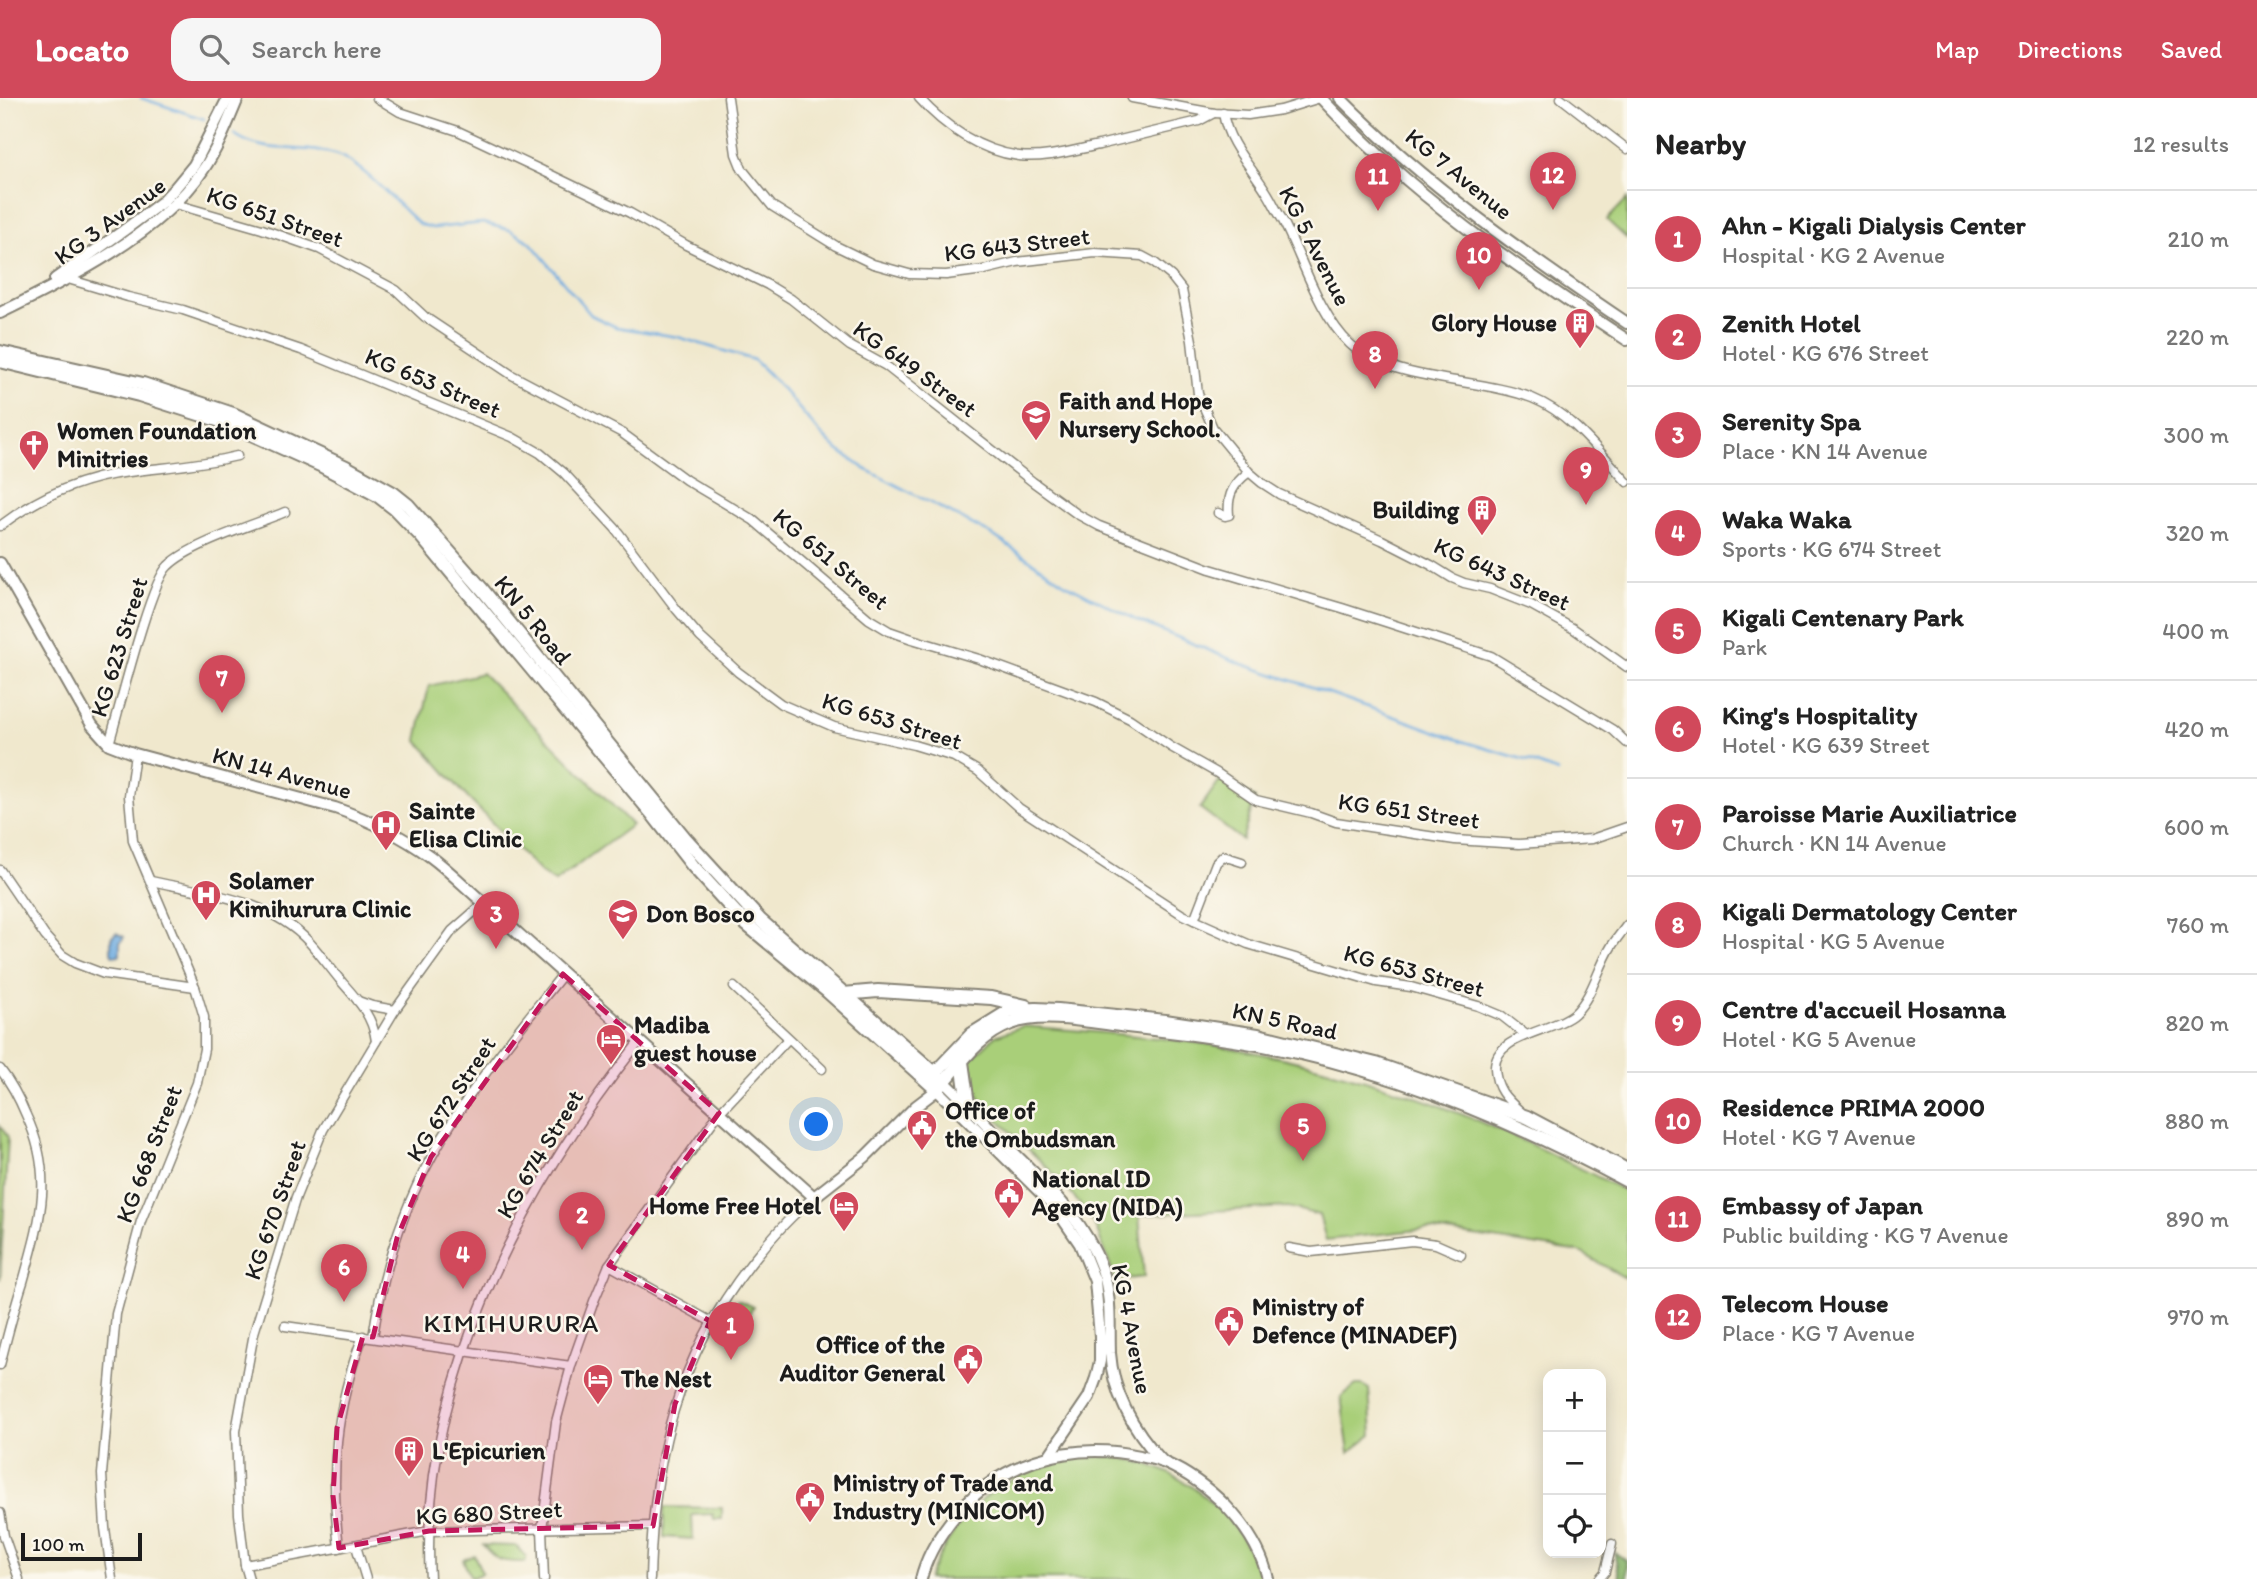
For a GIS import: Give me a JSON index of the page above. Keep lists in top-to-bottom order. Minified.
{"streets":{"main road":["KG 7 Avenue","KG 3 Avenue","KN 5 Road","KN 14 Avenue","KG 4 Avenue"],"street":["KG 651 Street","KG 643 Street","KG 5 Avenue","KG 649 Street","KG 653 Street","KG 623 Street","KG 672 Street","KG 668 Street","KG 674 Street","KG 670 Street","KG 680 Street"]},"crossings":[["KG 651 Street","KG 3 Avenue"],["KG 3 Avenue","KG 653 Street"],["KN 5 Road","KG 4 Avenue"],["KG 623 Street","KN 14 Avenue"],["KN 14 Avenue","KG 672 Street"],["KN 14 Avenue","KG 668 Street"],["KN 14 Avenue","KG 674 Street"],["KN 14 Avenue","KG 670 Street"],["KG 674 Street","KG 680 Street"],["KG 670 Street","KG 680 Street"]],"districts":["KIMIHURURA"],"places":{"building":["Glory House","Building","L'Epicurien"],"school or university":["Faith and Hope Nursery School.","Don Bosco"],"church":["Women Foundation Minitries"],"hospital":["Sainte Elisa Clinic","Solamer Kimihurura Clinic"],"hotel":["Madiba guest house","Home Free Hotel","The Nest"],"public building":["Office of the Ombudsman","National ID Agency (NIDA)","Ministry of Defence (MINADEF)","Office of the Auditor General","Ministry of Trade and Industry (MINICOM)"]},"scale_bar":"100 m","page":{"header":"Locato","search":"Search here","nav":["Map","Directions","Saved"],"heading":["Nearby","12 results"],"pins":["12","11","10","8","9","7","3","5","2","4","6","1"],"list":[{"mark":"1","name":"Ahn - Kigali Dialysis Center","note":"Hospital · KG 2 Avenue","value":"210 m"},{"mark":"2","name":"Zenith Hotel","note":"Hotel · KG 676 Street","value":"220 m"},{"mark":"3","name":"Serenity Spa","note":"Place · KN 14 Avenue","value":"300 m"},{"mark":"4","name":"Waka Waka","note":"Sports · KG 674 Street","value":"320 m"},{"mark":"5","name":"Kigali Centenary Park","note":"Park","value":"400 m"},{"mark":"6","name":"King's Hospitality","note":"Hotel · KG 639 Street","value":"420 m"},{"mark":"7","name":"Paroisse Marie Auxiliatrice","note":"Church · KN 14 Avenue","value":"600 m"},{"mark":"8","name":"Kigali Dermatology Center","note":"Hospital · KG 5 Avenue","value":"760 m"},{"mark":"9","name":"Centre d'accueil Hosanna","note":"Hotel · KG 5 Avenue","value":"820 m"},{"mark":"10","name":"Residence PRIMA 2000","note":"Hotel · KG 7 Avenue","value":"880 m"},{"mark":"11","name":"Embassy of Japan","note":"Public building · KG 7 Avenue","value":"890 m"},{"mark":"12","name":"Telecom House","note":"Place · KG 7 Avenue","value":"970 m"}],"map_buttons":["+","−"],"scale":"100 m"}}
